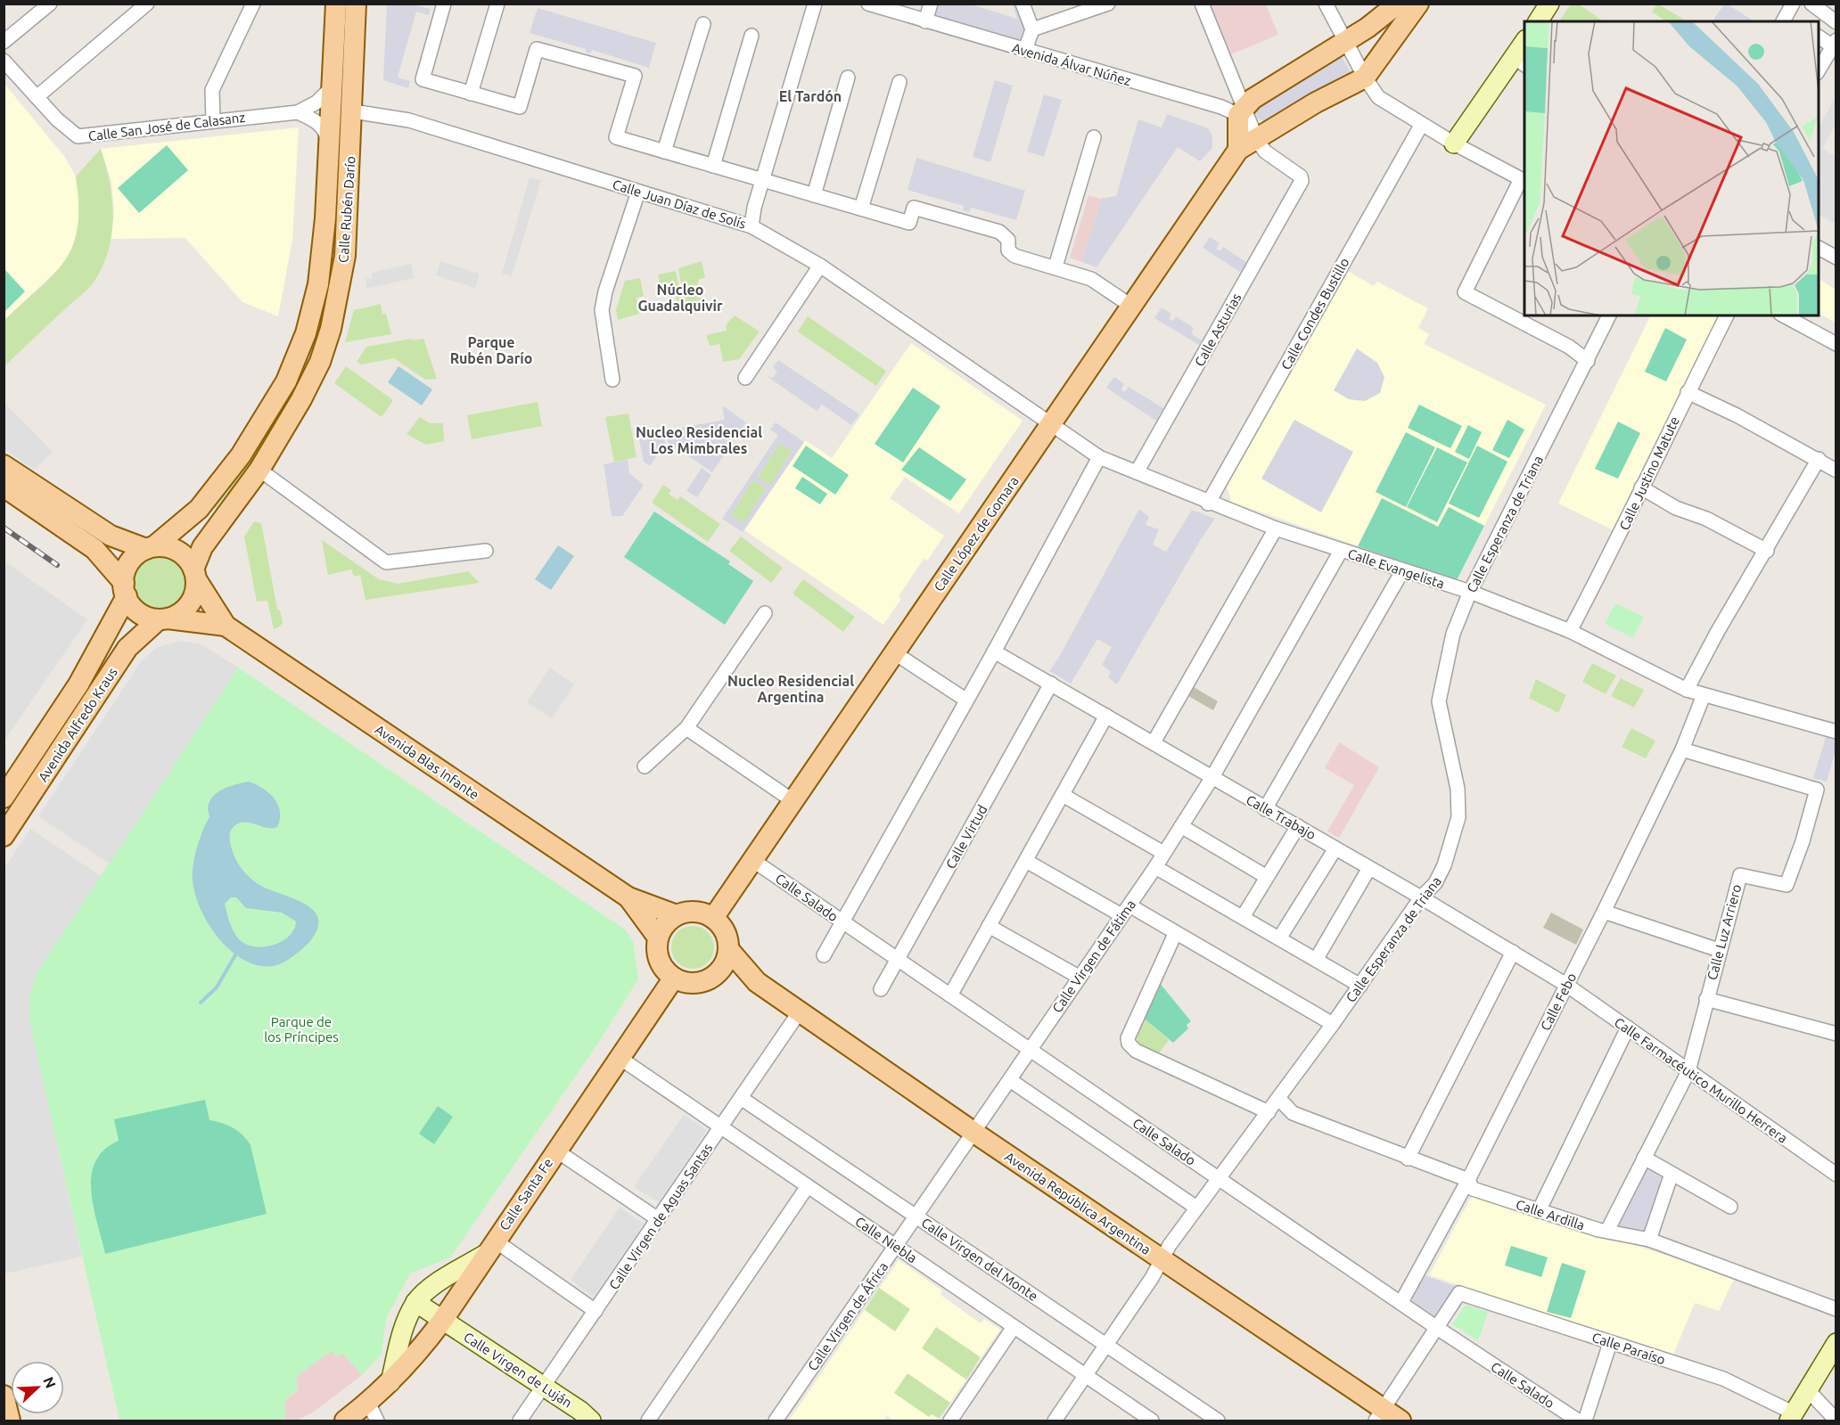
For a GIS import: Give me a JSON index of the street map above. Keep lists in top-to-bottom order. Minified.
{"streets":{"main road":["Calle Rubén Darío","Calle López de Gomara","Avenida Alfredo Kraus","Avenida Blas Infante","Calle Santa Fe","Avenida República Argentina","Calle Virgen de Luján"],"street":["Avenida Álvar Núñez","Calle San José de Calasanz","Calle Juan Díaz de Solís","Calle Condes Bustillo","Calle Asturias","Calle Justino Matute","Calle Esperanza de Triana","Calle Evangelista","Calle Trabajo","Calle Virtud","Calle Salado","Calle Luz Arriero","Calle Virgen de Fátima","Calle Febo","Calle Farmacéutico Murillo Herrera","Calle Ardilla","Calle Virgen de Aguas Santas","Calle Niebla","Calle Virgen del Monte","Calle Virgen de África","Calle Paraíso"]},"crossings":[["Avenida Álvar Núñez","Calle Asturias"],["Calle Juan Díaz de Solís","Calle Rubén Darío"],["Calle Juan Díaz de Solís","Calle López de Gomara"],["Calle Juan Díaz de Solís","Calle Evangelista"],["Calle Rubén Darío","Avenida Alfredo Kraus"],["Calle Condes Bustillo","Calle Evangelista"],["Calle Asturias","Calle Evangelista"],["Calle Justino Matute","Calle Evangelista"],["Calle Esperanza de Triana","Calle Evangelista"],["Calle Esperanza de Triana","Calle Trabajo"],["Calle Esperanza de Triana","Calle Salado"],["Calle Esperanza de Triana","Avenida República Argentina"],["Calle Esperanza de Triana","Calle Ardilla"],["Calle Esperanza de Triana","Calle Niebla"],["Calle Esperanza de Triana","Calle Virgen del Monte"],["Calle López de Gomara","Calle Evangelista"],["Calle López de Gomara","Avenida Blas Infante"],["Calle López de Gomara","Calle Salado"],["Calle López de Gomara","Calle Santa Fe"],["Calle López de Gomara","Avenida República Argentina"],["Calle Evangelista","Calle Virgen de Fátima"],["Calle Evangelista","Calle Febo"],["Avenida Blas Infante","Calle Santa Fe"],["Avenida Blas Infante","Avenida República Argentina"],["Calle Trabajo","Calle Virtud"],["Calle Trabajo","Calle Virgen de Fátima"],["Calle Trabajo","Calle Febo"],["Calle Trabajo","Calle Farmacéutico Murillo Herrera"],["Calle Virtud","Calle Salado"],["Calle Salado","Calle Virgen de Fátima"],["Calle Salado","Calle Febo"],["Calle Salado","Calle Paraíso"],["Calle Luz Arriero","Calle Febo"],["Calle Luz Arriero","Calle Farmacéutico Murillo Herrera"],["Calle Luz Arriero","Calle Ardilla"],["Calle Virgen de Fátima","Avenida República Argentina"],["Calle Virgen de Fátima","Calle Virgen de África"],["Calle Febo","Calle Farmacéutico Murillo Herrera"],["Calle Febo","Calle Ardilla"],["Calle Santa Fe","Avenida República Argentina"],["Calle Santa Fe","Calle Niebla"],["Calle Santa Fe","Calle Virgen de Luján"],["Avenida República Argentina","Calle Virgen de Aguas Santas"],["Avenida República Argentina","Calle Virgen de África"],["Calle Virgen de Aguas Santas","Calle Niebla"],["Calle Virgen de Aguas Santas","Calle Virgen del Monte"],["Calle Virgen de Aguas Santas","Calle Virgen de Luján"],["Calle Niebla","Calle Virgen de África"],["Calle Virgen del Monte","Calle Virgen de África"]],"districts":["El Tardón","Núcleo Guadalquivir","Parque Rubén Darío","Nucleo Residencial Los Mimbrales","Nucleo Residencial Argentina"],"parks":["Parque de los Príncipes"],"north":"top right"}
